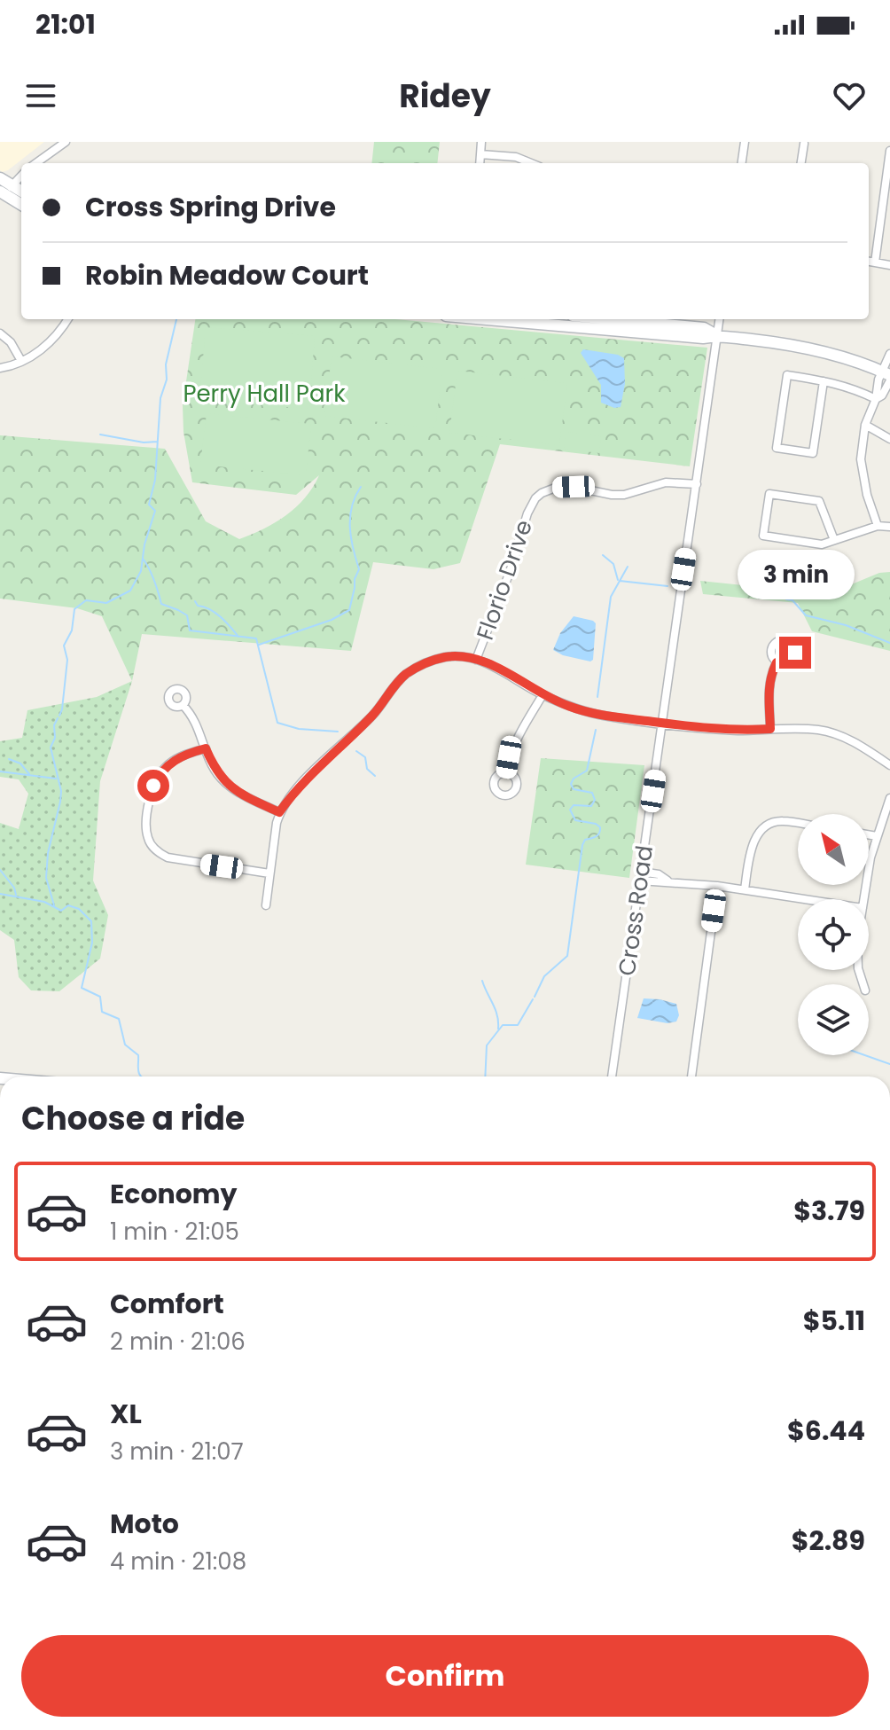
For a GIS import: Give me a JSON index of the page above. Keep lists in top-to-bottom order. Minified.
{"streets":{"street":["Florio Drive","Cross Road"]},"crossings":[["Florio Drive","Cross Road"]],"parks":["Perry Hall Park"],"north":"top left","page":{"status":"21:01","header":"Ridey","banner":["Cross Spring Drive","Robin Meadow Court"],"bubble":"3 min","heading":"Choose a ride","list":[{"name":"Economy","note":"1 min · 21:05","value":"$3.79"},{"name":"Comfort","note":"2 min · 21:06","value":"$5.11"},{"name":"XL","note":"3 min · 21:07","value":"$6.44"},{"name":"Moto","note":"4 min · 21:08","value":"$2.89"}],"buttons":"Confirm"}}
